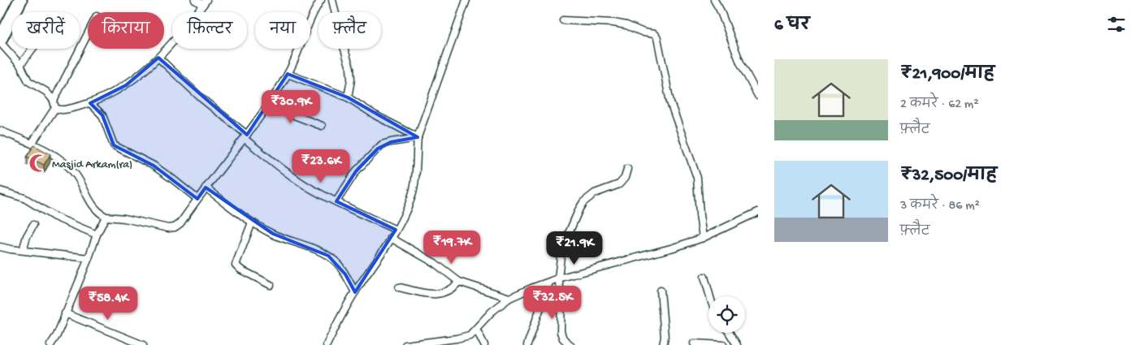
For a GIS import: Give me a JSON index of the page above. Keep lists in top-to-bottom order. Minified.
{"places":{"mosque":["Masjid Arkam(ra)"]},"page":{"heading":"6 घर","chip":["खरीदें","किराया","फ़िल्टर","नया","फ़्लैट"],"list":[{"name":"₹21,900/माह","note":"2 कमरे · 62 m² · फ़्लैट"},{"name":"₹32,500/माह","note":"3 कमरे · 86 m² · फ़्लैट"}],"price":["₹30.9K","₹23.6K","₹19.7K","₹21.9K","₹32.5K","₹58.4K"]}}
